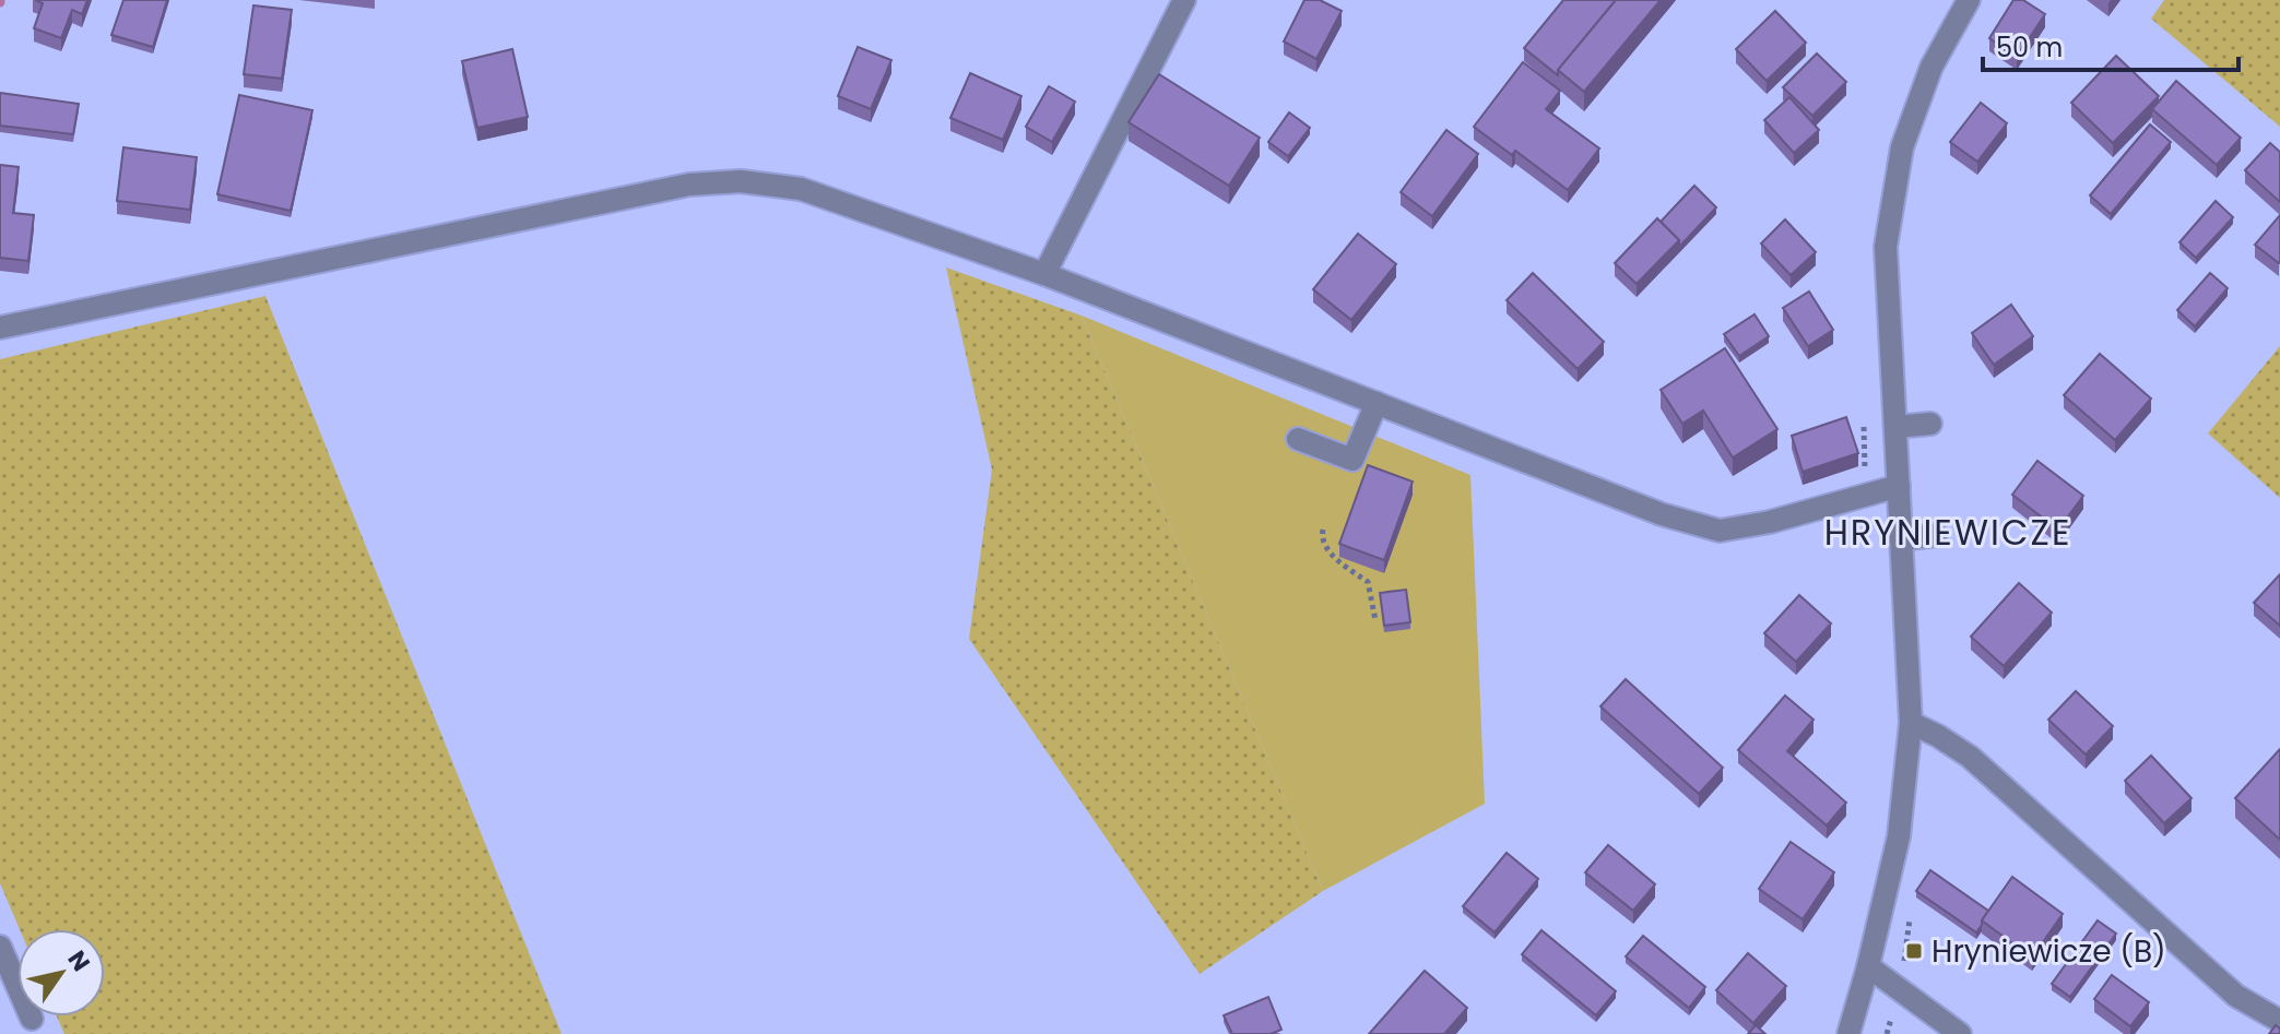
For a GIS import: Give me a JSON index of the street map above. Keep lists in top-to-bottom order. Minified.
{"districts":["HRYNIEWICZE"],"places":{"transit":["Hryniewicze (B)"]},"scale_bar":"50 m","north":"top right"}
